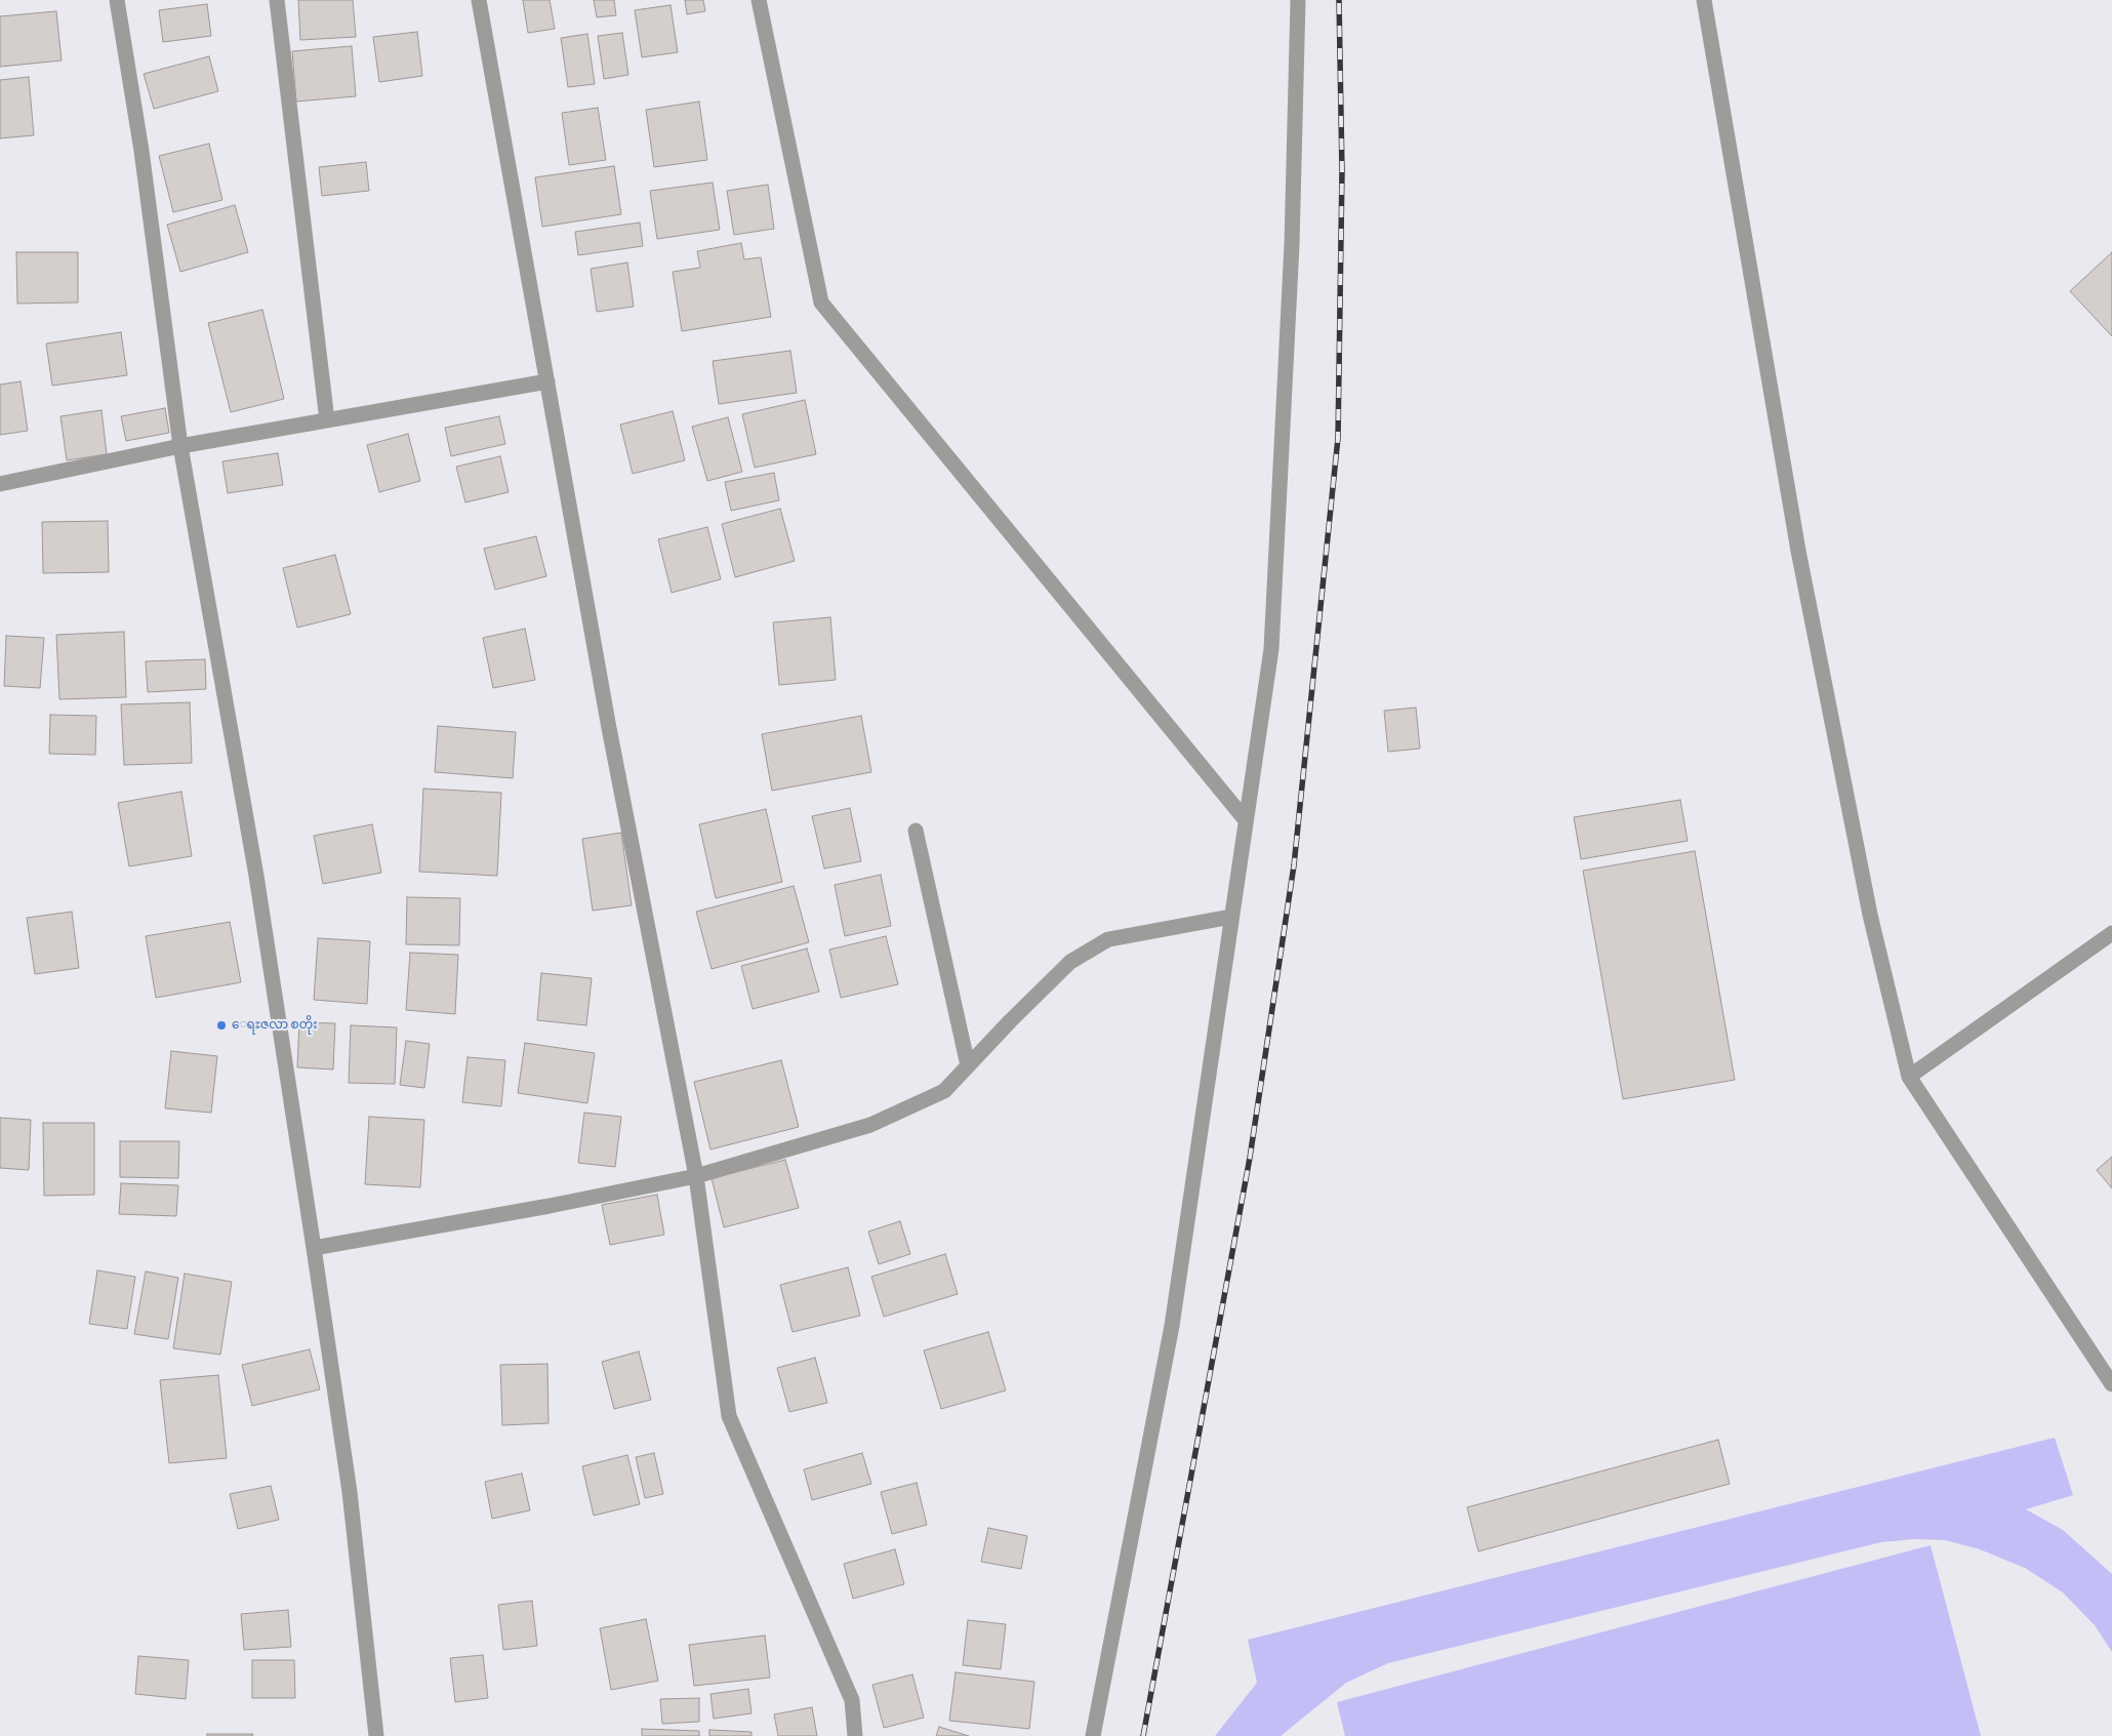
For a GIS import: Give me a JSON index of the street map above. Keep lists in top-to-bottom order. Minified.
{"places":["ေရႊဇလာ စတိုး"]}
